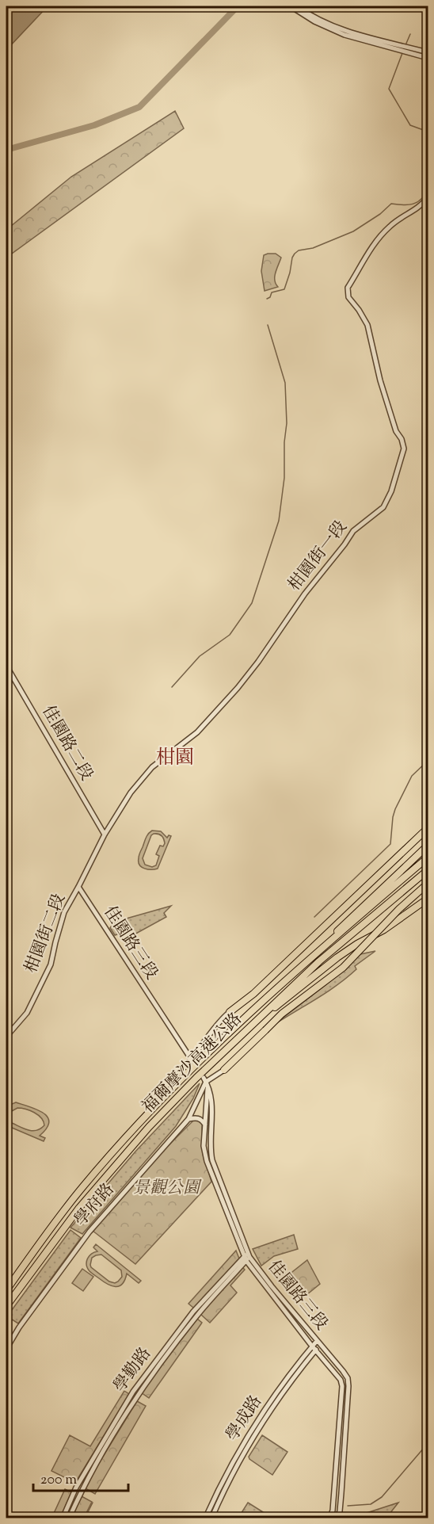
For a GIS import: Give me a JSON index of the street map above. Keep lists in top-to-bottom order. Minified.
{"streets":{"highway":["福爾摩沙高速公路"],"street":["柑園街一段","佳園路二段","柑園街二段","佳園路三段","學府路","學勤路","學成路"]},"crossings":[["柑園街一段","佳園路二段"],["柑園街二段","佳園路三段"],["佳園路三段","學府路"],["佳園路三段","學勤路"],["佳園路三段","學成路"]],"districts":["柑園"],"parks":["景觀公園"],"scale_bar":"200 m"}
